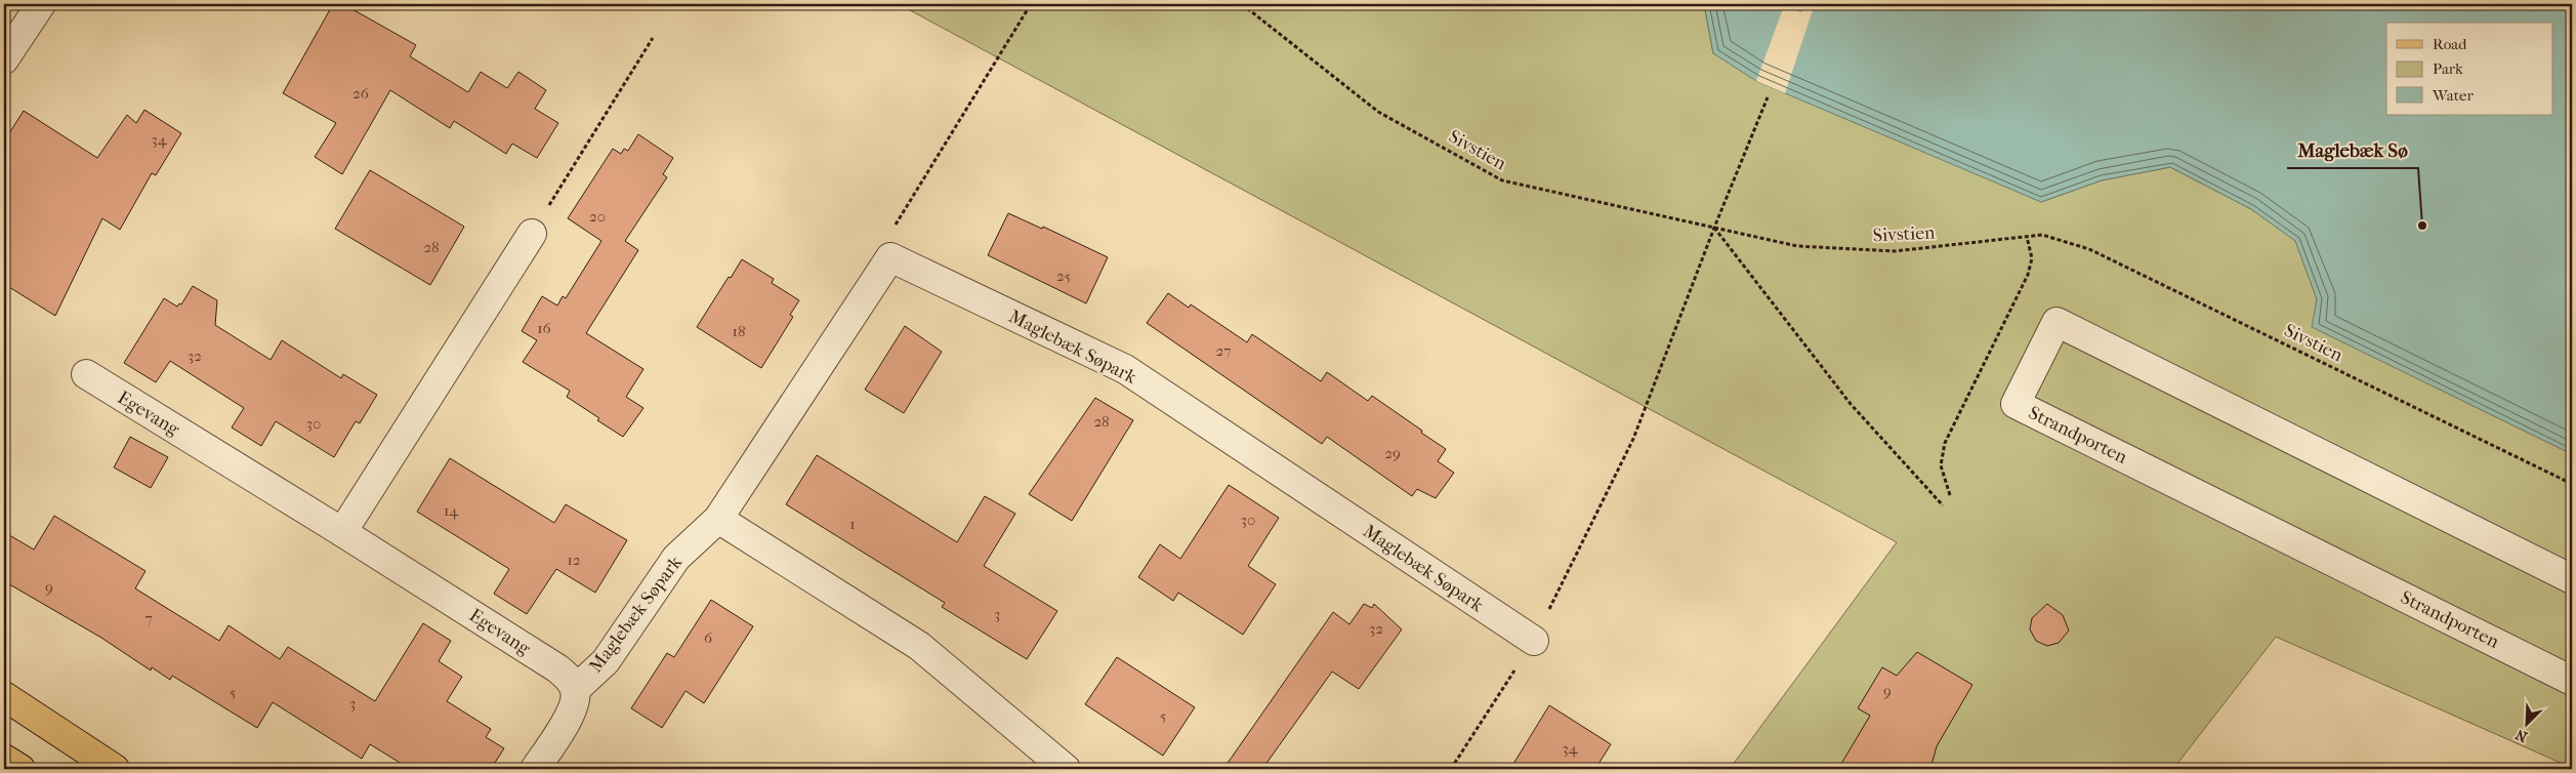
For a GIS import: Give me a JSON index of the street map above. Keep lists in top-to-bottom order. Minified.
{"streets":{"street":["Maglebæk Søpark","Egevang","Strandporten"],"path":["Sivstien"]},"crossings":[["Maglebæk Søpark","Egevang"]],"places":["Maglebæk Sø"],"house_numbers":["26","34","20","28","25","16","18","27","32","28","30","29","14","30","1","12","9","3","7","32","6","9","5","3","5","34"],"legend":["Road","Park","Water"],"north":"bottom left"}
